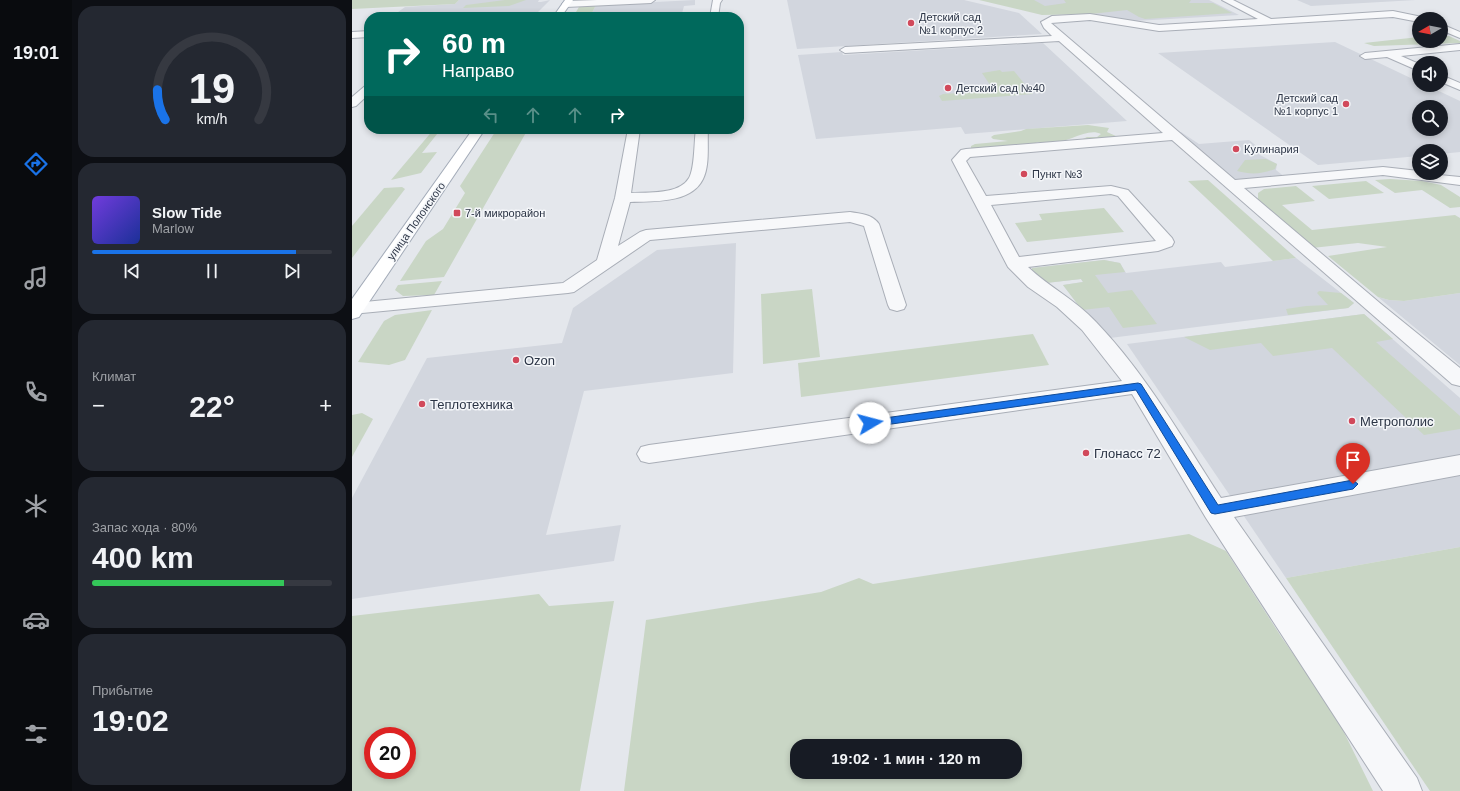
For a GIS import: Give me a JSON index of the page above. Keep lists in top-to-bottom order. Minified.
{"streets":{"main road":["улица Полонского"]},"places":{"other":["Детский сад №1 корпус 2","Детский сад №40","Детский сад №1 корпус 1","Кулинария","Пункт №3","Ozon","Теплотехника","Метрополис","Глонасс 72"],"transit":["7-й микрорайон"]},"north":"left","page":{"tabs":"19:01","turn":["60 m","Направо"],"song":["Slow Tide","Marlow"],"tile":["Климат",["Запас хода · 80%","400 km"],["Прибытие","19:02"]],"heat":["−","22°","+"],"limit":"20","trip":"19:02 · 1 мин · 120 m","gauge":["19","km/h"]}}
